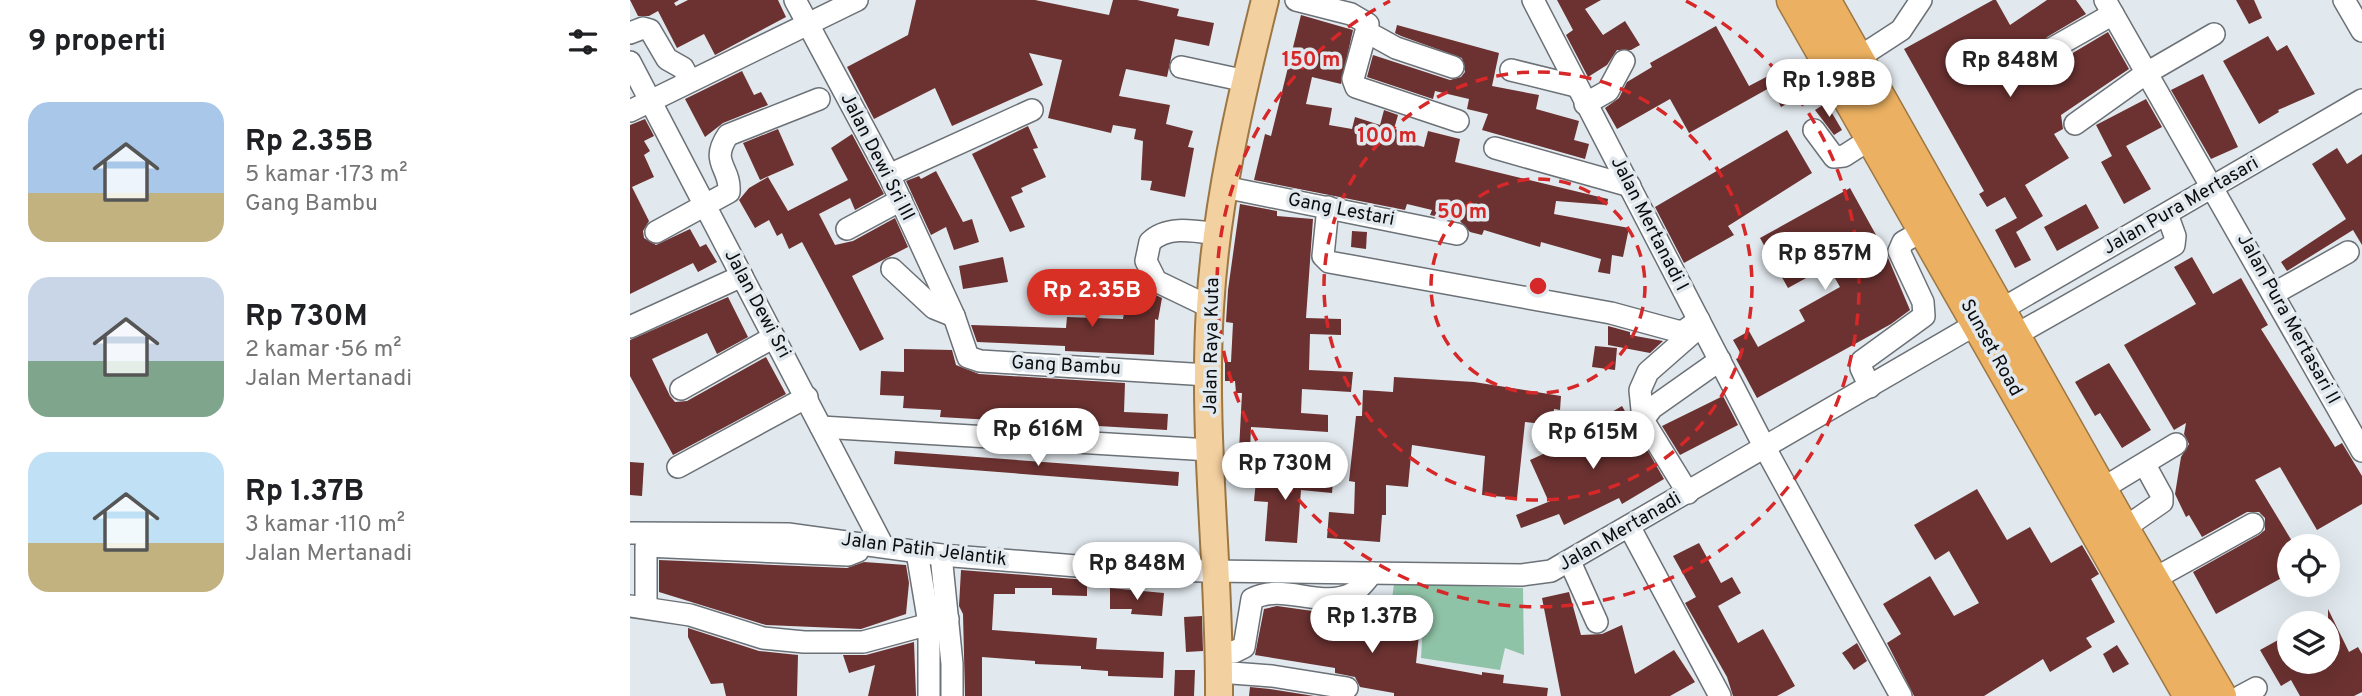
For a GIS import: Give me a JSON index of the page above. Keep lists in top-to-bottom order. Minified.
{"streets":{"highway":["Sunset Road"],"main road":["Jalan Raya Kuta"],"street":["Jalan Dewi Sri III","Jalan Pura Mertasari","Gang Lestari","Jalan Mertanadi I","Jalan Dewi Sri","Jalan Pura Mertasari II","Gang Bambu","Jalan Mertanadi","Jalan Patih Jelantik"]},"crossings":[["Jalan Dewi Sri III","Gang Bambu"],["Jalan Pura Mertasari","Jalan Pura Mertasari II"],["Jalan Pura Mertasari","Sunset Road"],["Jalan Pura Mertasari","Jalan Mertanadi"],["Gang Lestari","Jalan Raya Kuta"],["Jalan Mertanadi I","Jalan Mertanadi"],["Jalan Dewi Sri","Jalan Patih Jelantik"],["Jalan Raya Kuta","Gang Bambu"],["Jalan Raya Kuta","Jalan Mertanadi"],["Jalan Raya Kuta","Jalan Patih Jelantik"],["Sunset Road","Jalan Mertanadi"],["Jalan Mertanadi","Jalan Patih Jelantik"]],"page":{"heading":"9 properti","price":["Rp 848M","Rp 1.98B","Rp 857M","Rp 2.35B","Rp 616M","Rp 615M","Rp 730M","Rp 848M","Rp 1.37B"],"list":[{"name":"Rp 2.35B","note":"5 kamar · 173 m² · Gang Bambu"},{"name":"Rp 730M","note":"2 kamar · 56 m² · Jalan Mertanadi"},{"name":"Rp 1.37B","note":"3 kamar · 110 m² · Jalan Mertanadi"}]},"rings":["150 m","100 m","50 m"]}
